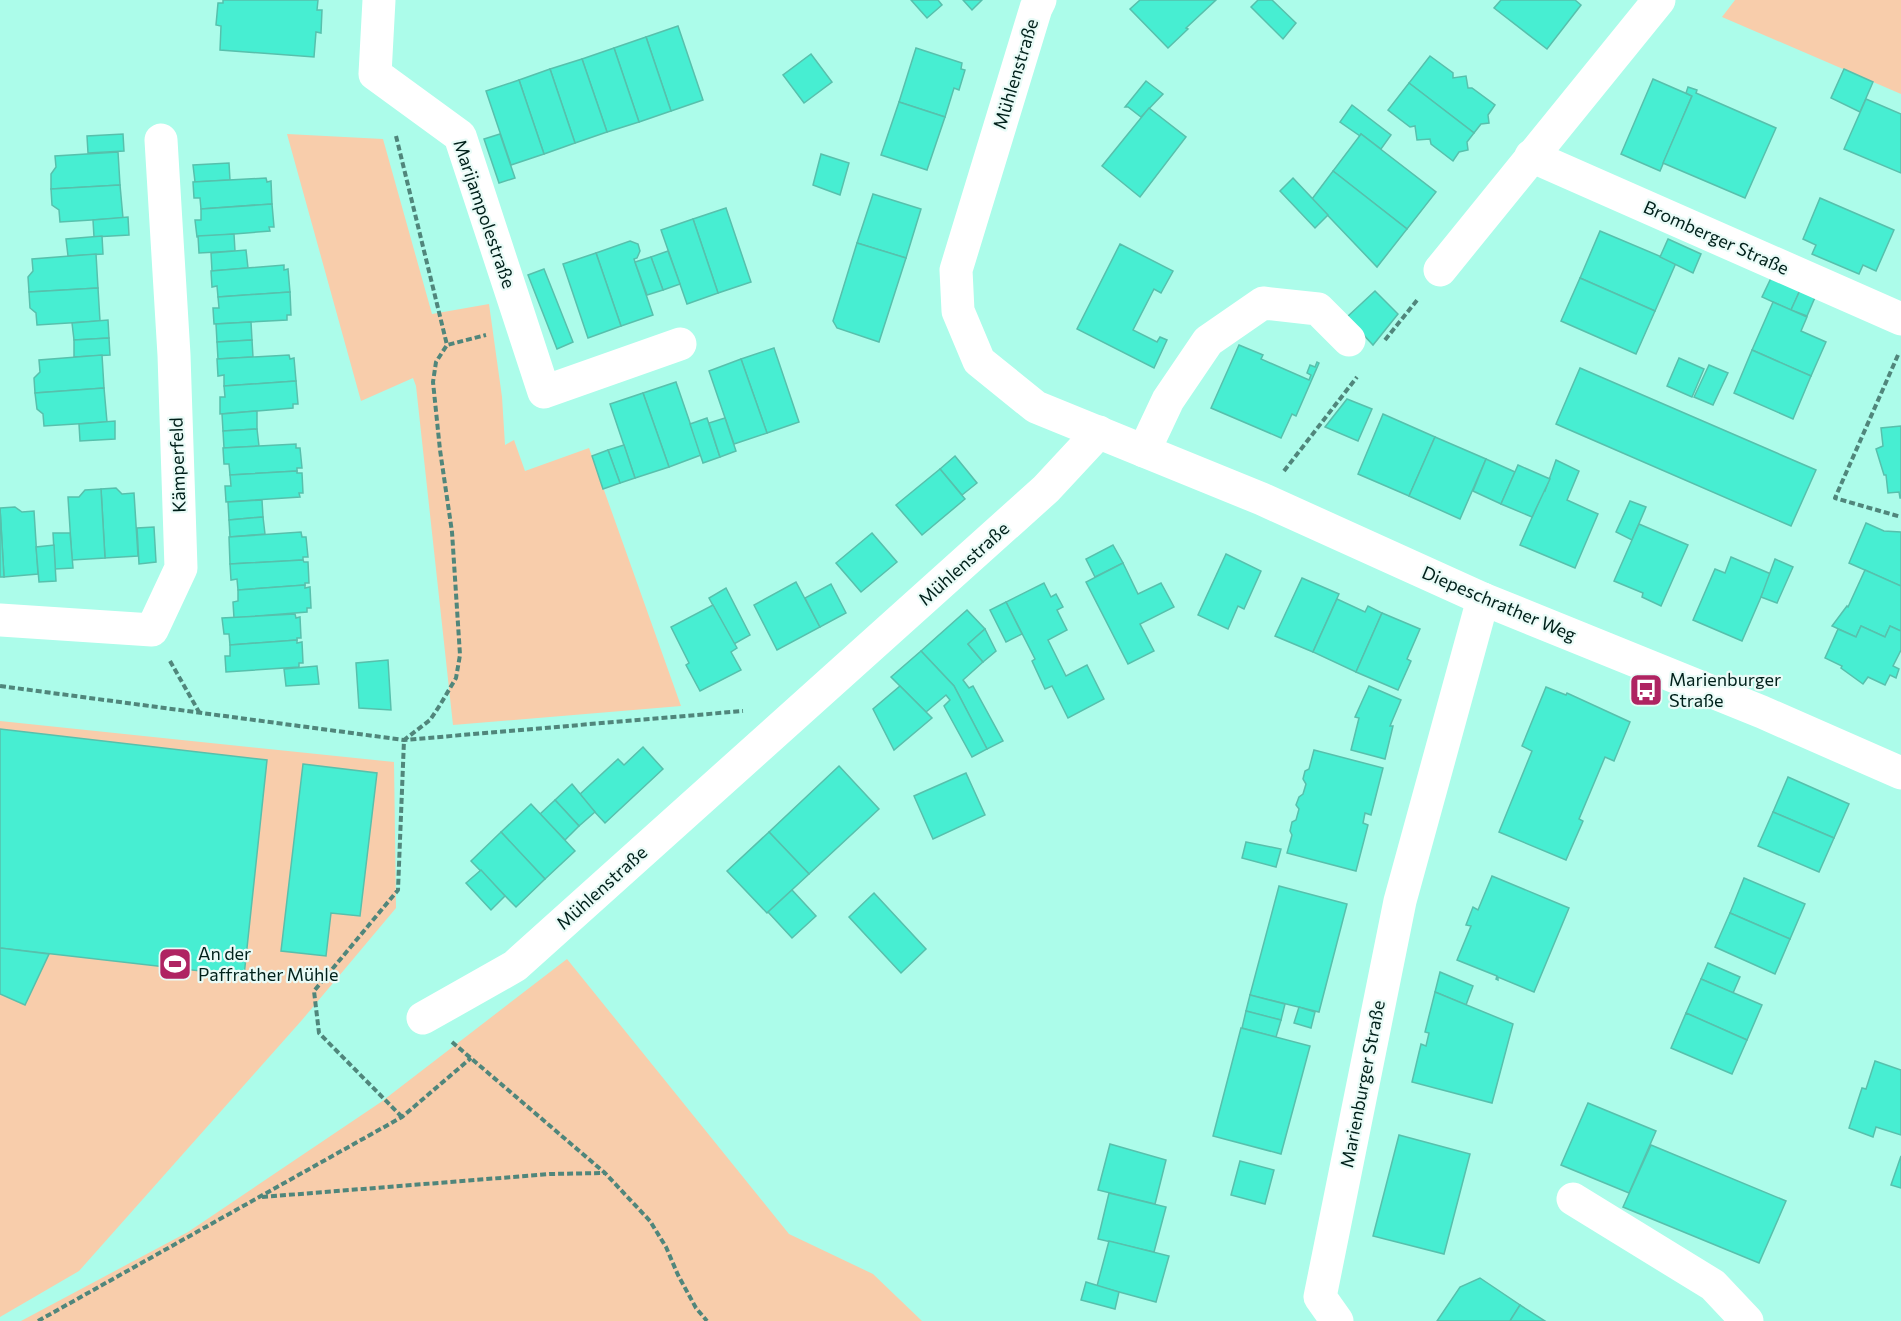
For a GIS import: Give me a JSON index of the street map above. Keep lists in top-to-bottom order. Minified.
{"streets":{"street":["Mühlenstraße","Marijampolestraße","Bromberger Straße","Kämperfeld","Diepeschrather Weg","Marienburger Straße"]},"crossings":[["Mühlenstraße","Diepeschrather Weg"],["Diepeschrather Weg","Marienburger Straße"]],"places":{"bus stop":["Marienburger Straße"],"sports":["An der Paffrather Mühle"]}}
